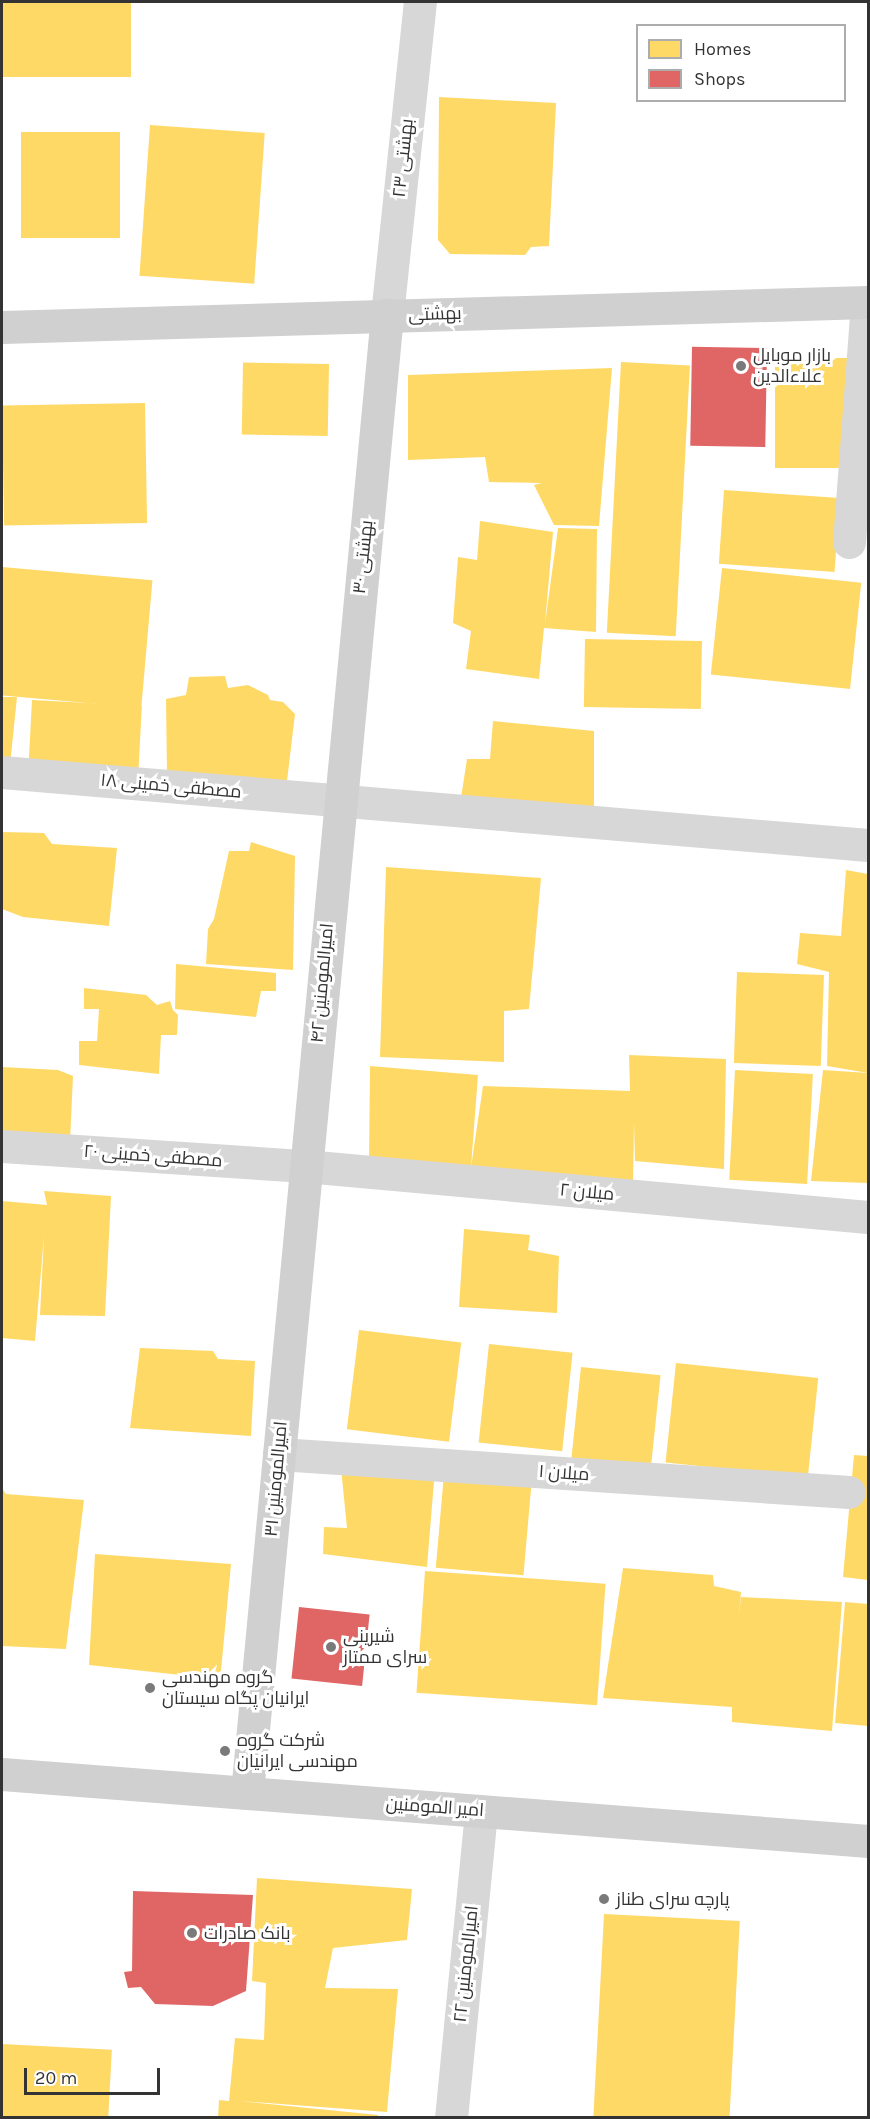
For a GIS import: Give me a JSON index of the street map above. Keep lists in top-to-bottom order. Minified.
{"streets":{"main road":["بهشتی","بهشتی ۳۰","امیرالمومنین ۴۲","امیرالمومنین ۳۱","امیر المومنین"],"street":["بهشتی ۲۳","مصطفی خمینی ۱۸","مصطفی خمینی ۲۰","میلان ۲","میلان ۱","امیرالمومنین ۲۲"]},"crossings":[["بهشتی ۲۳","بهشتی"],["بهشتی ۲۳","بهشتی ۳۰"],["بهشتی","بهشتی ۳۰"],["بهشتی ۳۰","مصطفی خمینی ۱۸"],["بهشتی ۳۰","امیرالمومنین ۴۲"],["مصطفی خمینی ۱۸","امیرالمومنین ۴۲"],["امیرالمومنین ۴۲","مصطفی خمینی ۲۰"],["امیرالمومنین ۴۲","میلان ۲"],["امیرالمومنین ۴۲","امیرالمومنین ۳۱"],["مصطفی خمینی ۲۰","میلان ۲"],["مصطفی خمینی ۲۰","امیرالمومنین ۳۱"],["میلان ۲","امیرالمومنین ۳۱"],["میلان ۱","امیرالمومنین ۳۱"],["امیرالمومنین ۳۱","امیر المومنین"],["امیر المومنین","امیرالمومنین ۲۲"]],"places":["بازار موبایل علاءالدین","شیرینی سرای ممتاز","گروه مهندسی ایرانیان پگاه سیستان","شرکت گروه مهندسی ایرانیان","پارچه سرای طناز","بانک صادرات"],"legend":["Homes","Shops"],"scale_bar":"20 m"}
